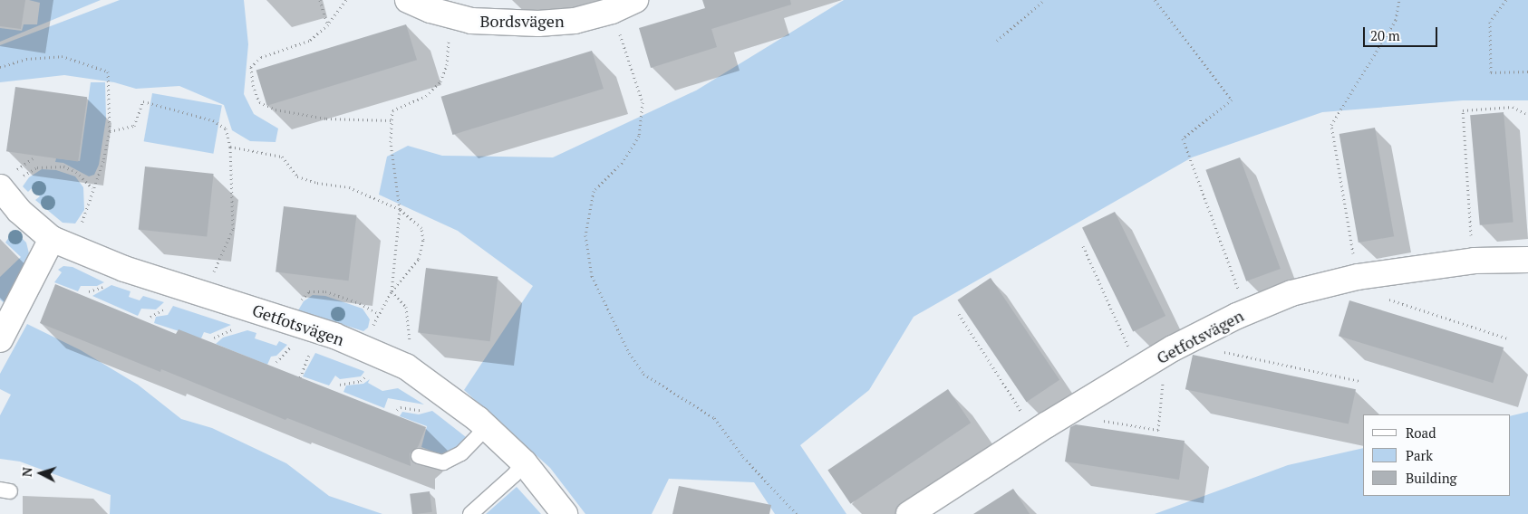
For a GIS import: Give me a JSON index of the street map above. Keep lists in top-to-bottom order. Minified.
{"streets":{"street":["Bordsvägen","Getfotsvägen"]},"legend":["Road","Park","Building"],"scale_bar":"20 m","north":"left"}
